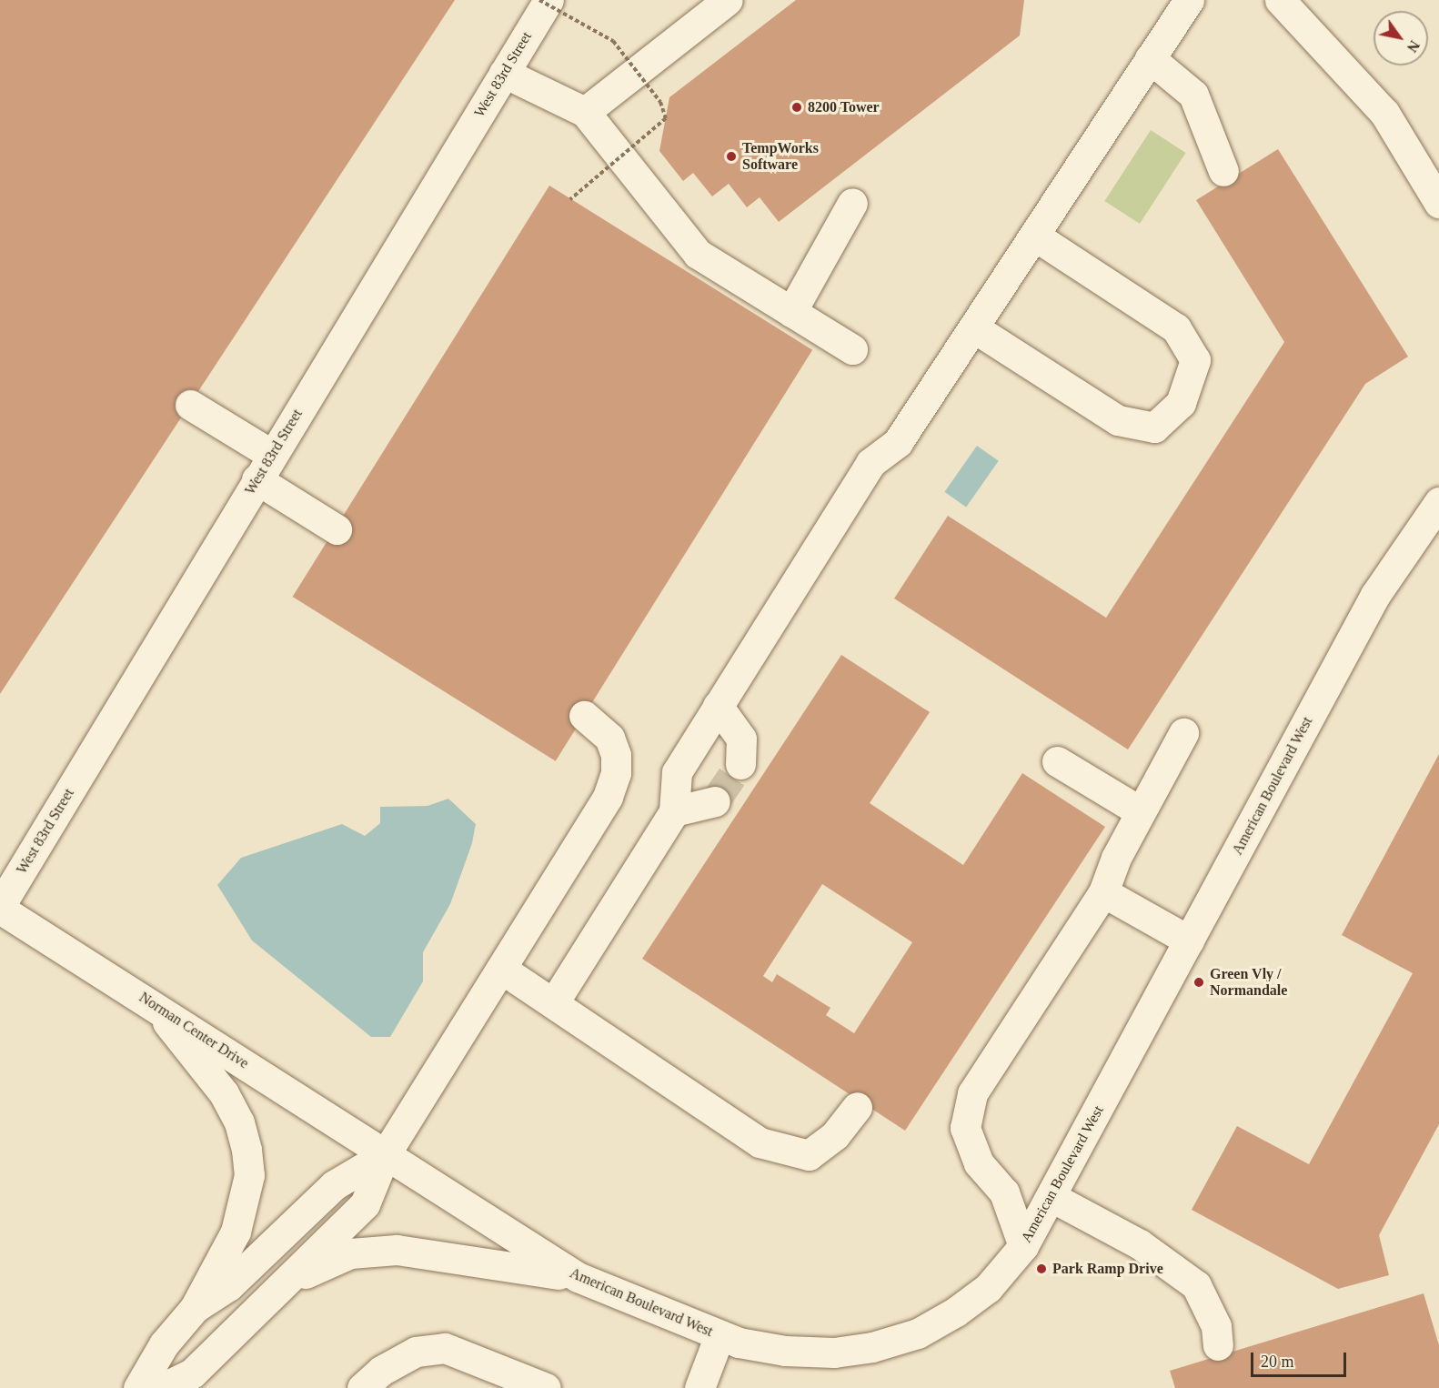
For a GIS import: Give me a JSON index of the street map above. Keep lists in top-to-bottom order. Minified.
{"streets":{"street":["West 83rd Street","American Boulevard West","Norman Center Drive"]},"crossings":[["West 83rd Street","Norman Center Drive"],["American Boulevard West","Norman Center Drive"]],"places":["8200 Tower","TempWorks Software","Green Vly / Normandale","Park Ramp Drive"],"scale_bar":"20 m","north":"bottom right"}
